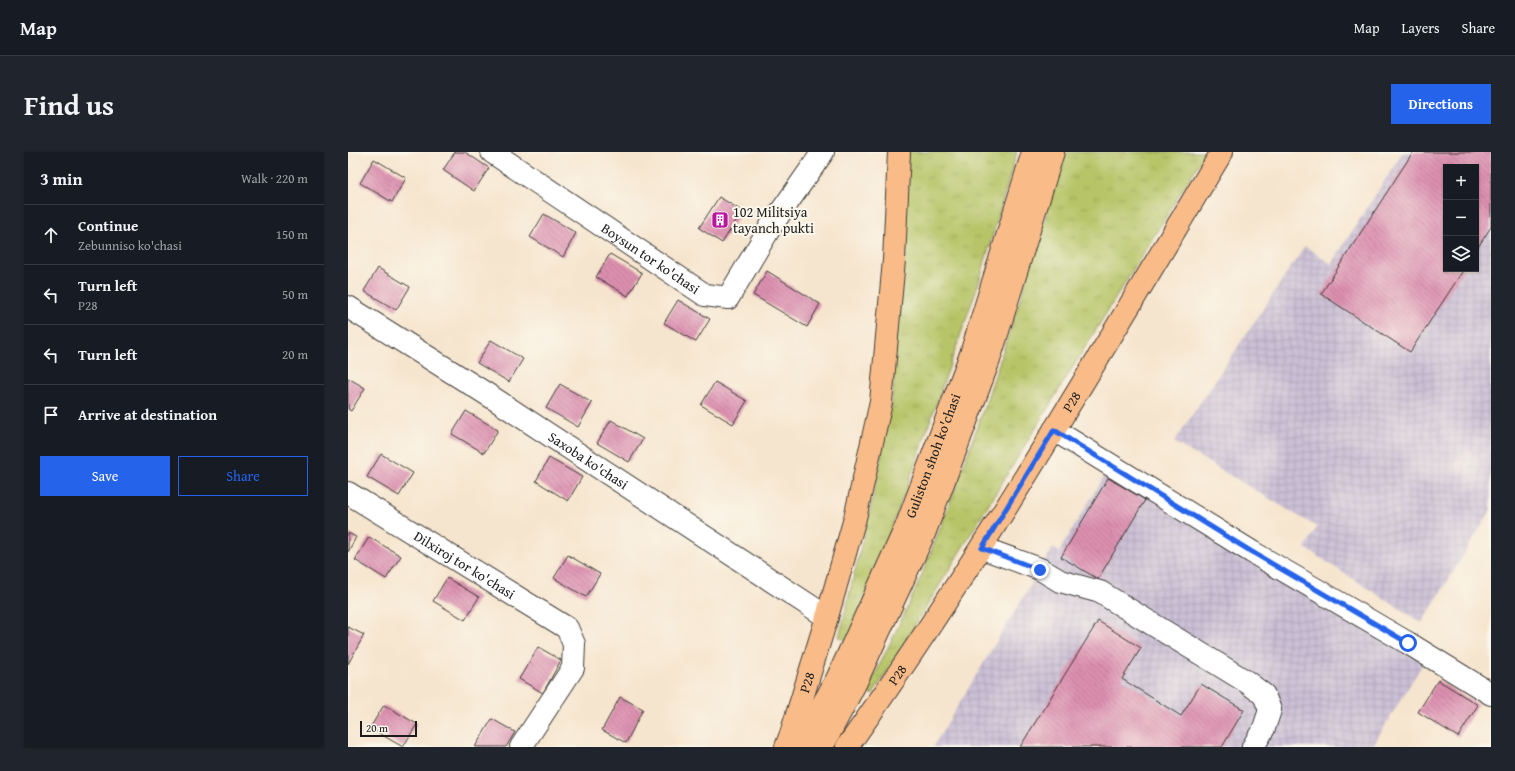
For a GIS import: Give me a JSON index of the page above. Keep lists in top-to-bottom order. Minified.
{"streets":{"main road":["Р28","Guliston shoh ko'chasi","P28"],"street":["Boysun tor ko'chasi","Saxoba ko'chasi","Dilxiroj tor ko'chasi"]},"crossings":[["Saxoba ko'chasi","P28"]],"places":{"building":["102 Militsiya tayanch pukti"]},"scale_bar":"20 m","page":{"header":"Map","nav":["Map","Layers","Share"],"title":"Find us","buttons":["Directions",["Save","Share"]],"heading":["3 min","Walk · 220 m"],"map_buttons":["+","−"],"list":[["Continue","Zebunniso ko'chasi","150 m"],["Turn left","Р28","50 m"],["Turn left","20 m"],"Arrive at destination"],"scale":"20 m"}}
